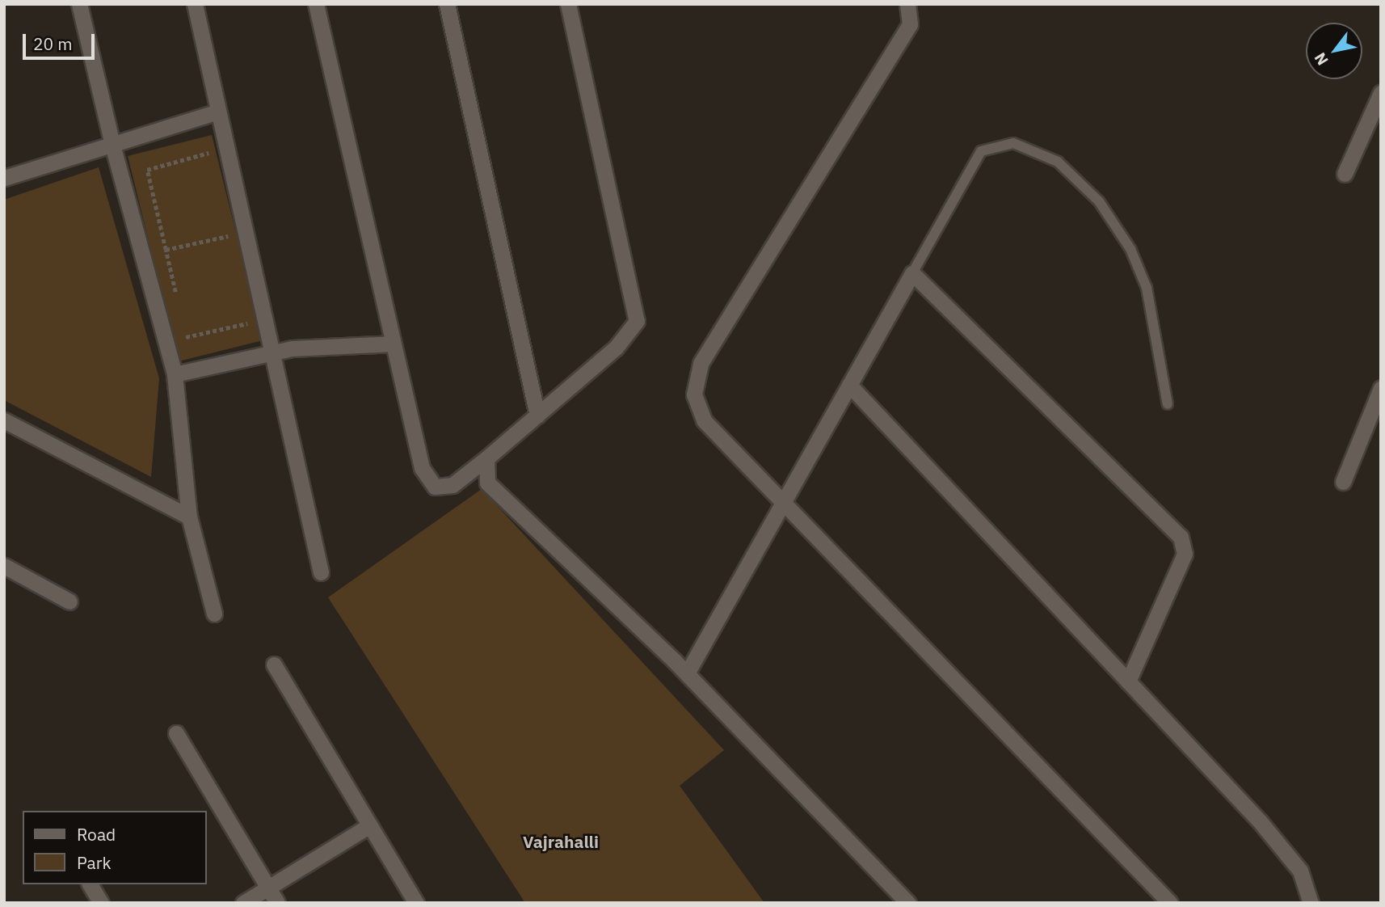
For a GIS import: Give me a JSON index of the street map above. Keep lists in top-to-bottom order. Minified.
{"districts":["Vajrahalli"],"legend":["Road","Park"],"scale_bar":"20 m","north":"bottom left"}
